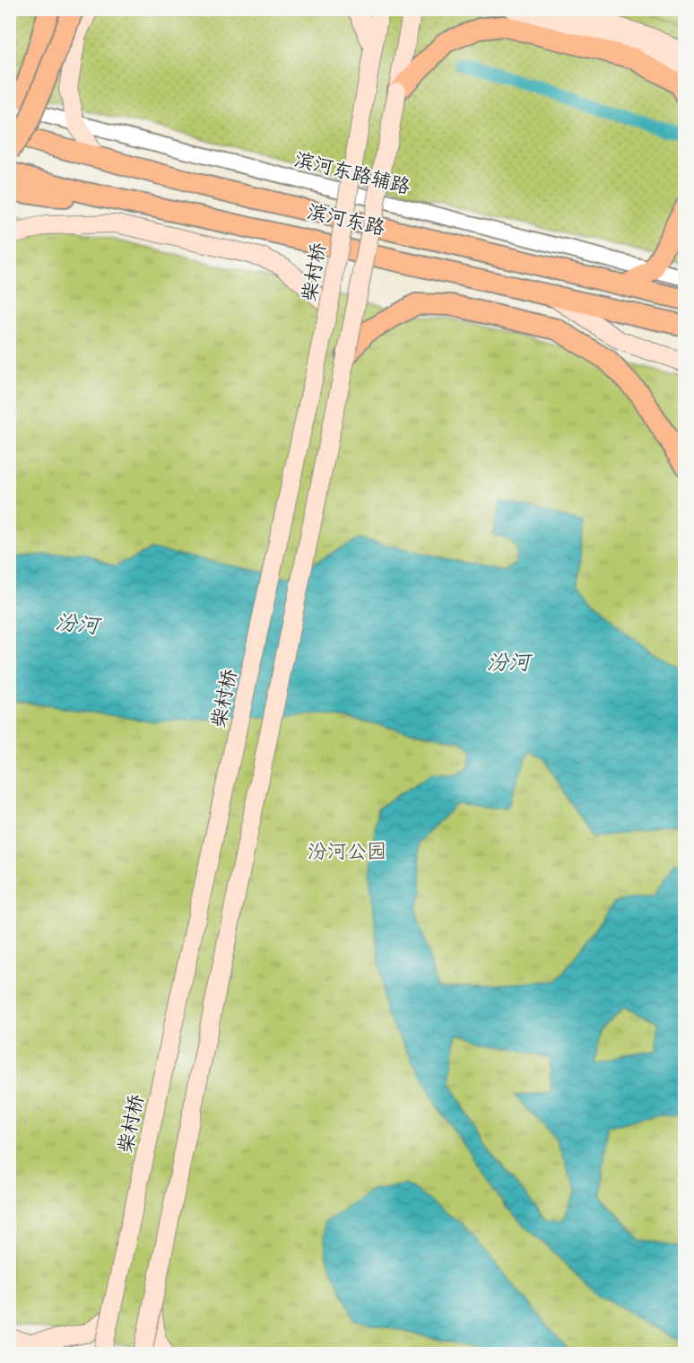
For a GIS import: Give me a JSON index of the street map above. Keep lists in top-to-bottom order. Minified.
{"streets":{"highway":["滨河东路"],"main road":["柴村桥"],"street":["滨河东路辅路"]},"water":["汾河"],"parks":["汾河公园"]}
